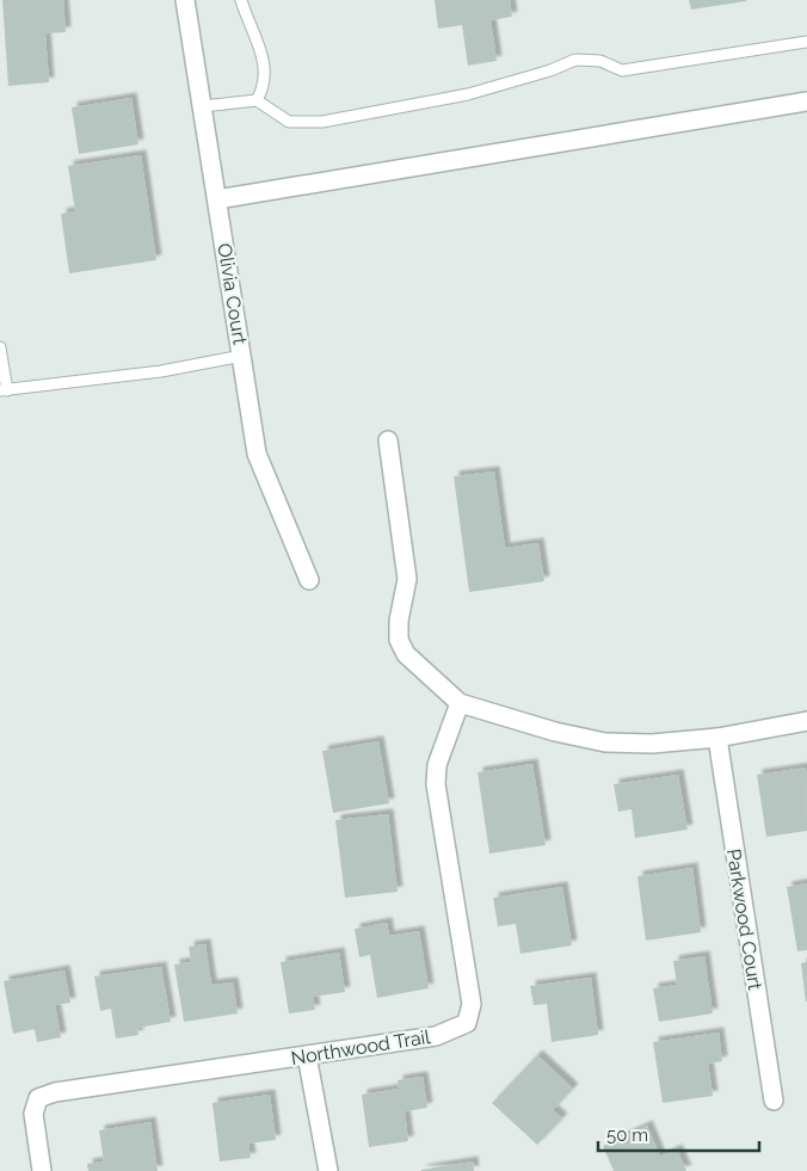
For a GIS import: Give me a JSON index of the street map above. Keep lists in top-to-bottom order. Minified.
{"streets":{"street":["Olivia Court","Parkwood Court","Northwood Trail"]},"scale_bar":"50 m"}
